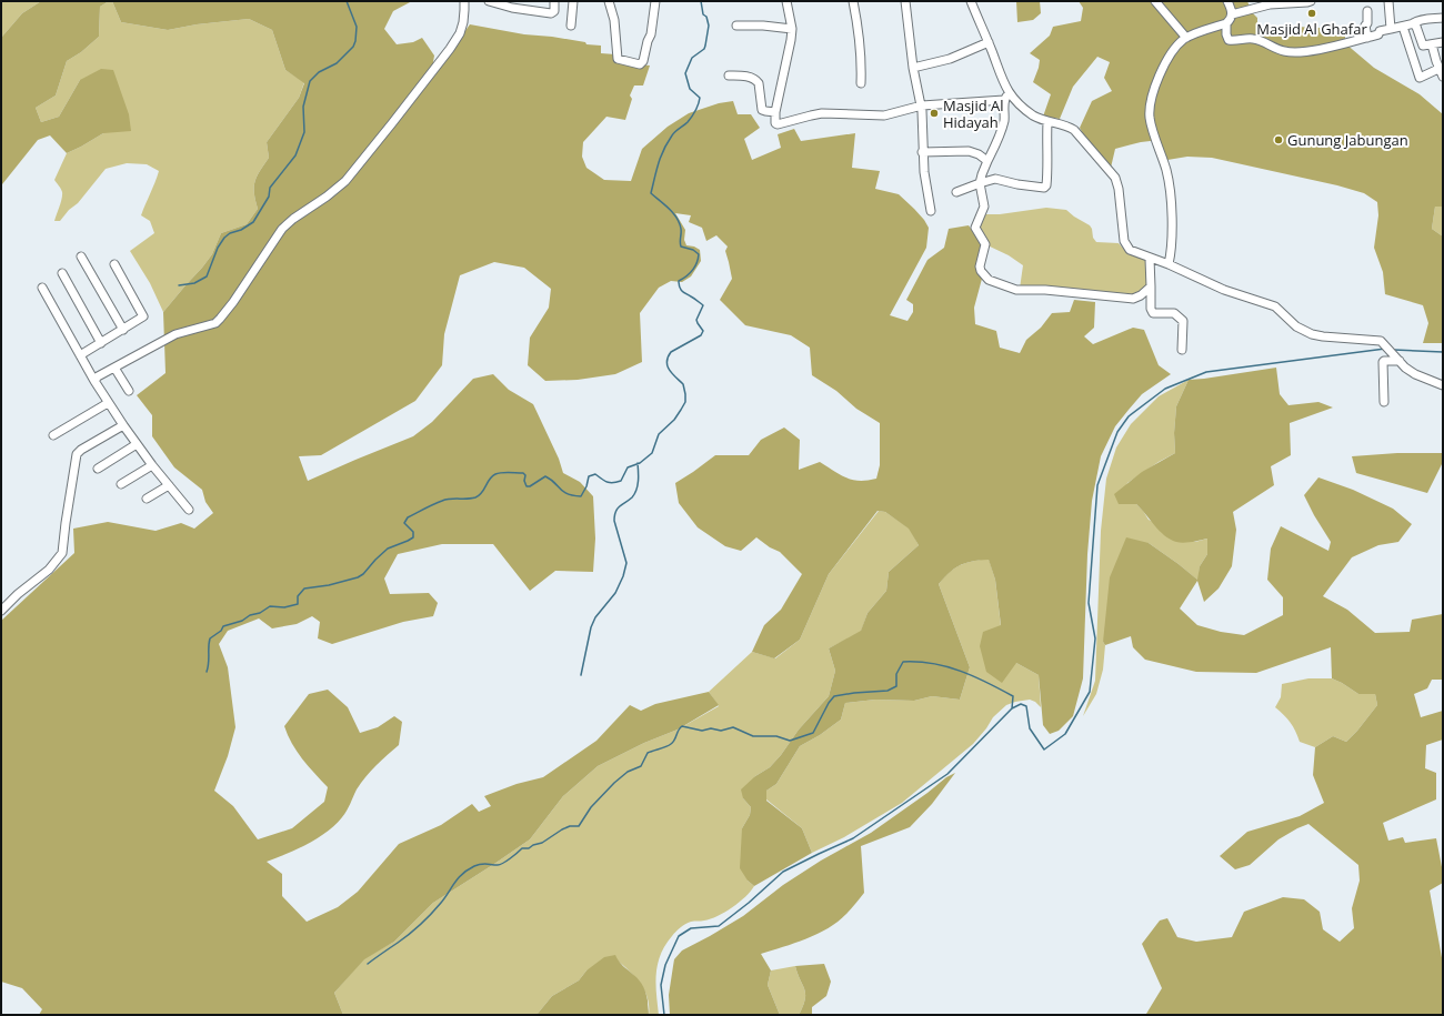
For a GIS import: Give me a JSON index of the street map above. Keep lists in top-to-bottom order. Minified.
{"places":["Masjid Al Ghafar","Masjid Al Hidayah","Gunung Jabungan"]}
